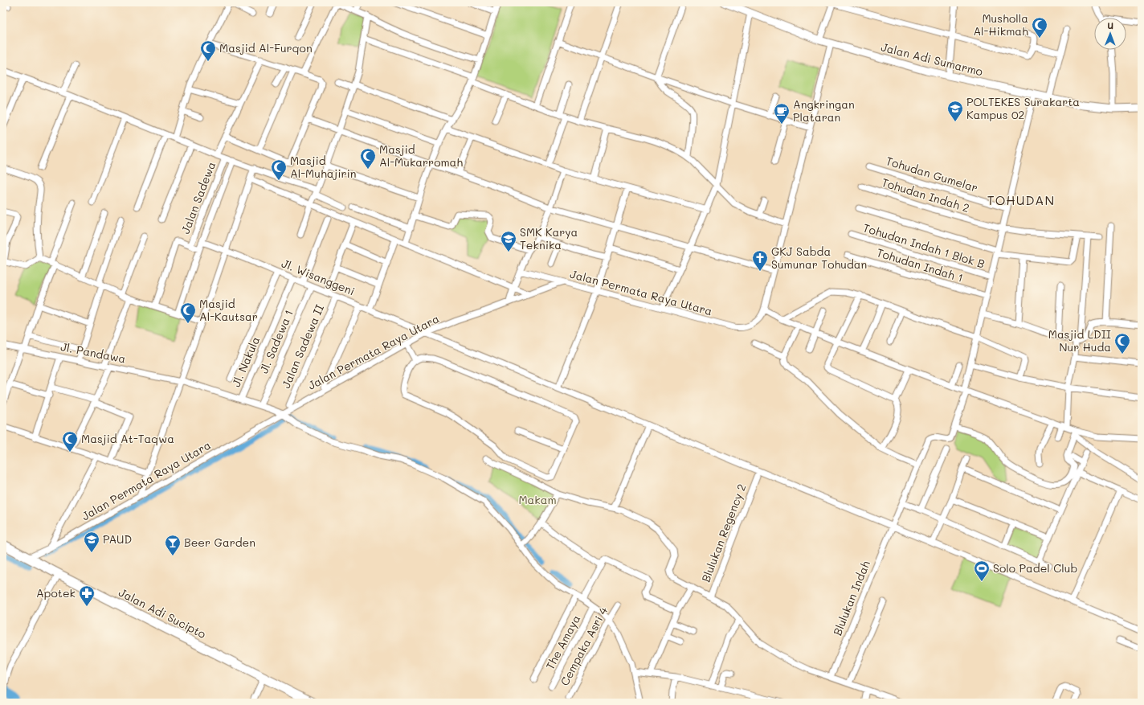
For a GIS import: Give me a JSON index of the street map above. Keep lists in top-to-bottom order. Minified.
{"streets":{"highway":["Jalan Adi Sucipto"],"main road":["Jalan Adi Sumarmo"],"street":["Tohudan Gumelar","Tohudan Indah 2","Jalan Sadewa","Tohudan Indah 1 Blok B","Tohudan Indah 1","Jl. Wisanggeni","Jalan Permata Raya Utara","Jl. Sadewa 1","Jalan Sadewa II","Jl. Pandawa","Jl. Nakula","Blulukan Regency 2","Blulukan Indah","The Amaya","Cempaka Asri 4"]},"crossings":[["Jalan Adi Sumarmo","Jalan Permata Raya Utara"],["Jl. Wisanggeni","Jalan Permata Raya Utara"],["Jl. Wisanggeni","Jl. Sadewa 1"],["Jl. Wisanggeni","Jalan Sadewa II"],["Jl. Wisanggeni","Jl. Nakula"],["Jl. Wisanggeni","Blulukan Indah"],["Jalan Permata Raya Utara","Jl. Pandawa"],["Jalan Permata Raya Utara","Jalan Adi Sucipto"],["Jl. Sadewa 1","Jl. Pandawa"],["Jl. Pandawa","Jl. Nakula"],["Jl. Pandawa","The Amaya"],["Jl. Pandawa","Cempaka Asri 4"]],"districts":["TOHUDAN"],"parks":["Makam"],"places":{"mosque":["Musholla Al-Hikmah","Masjid Al-Furqon","Masjid Al-Mukarromah","Masjid Al-Muhajirin","Masjid Al-Kautsar","Masjid LDII Nur Huda","Masjid At-Taqwa"],"school or university":["POLTEKES Surakarta Kampus 02","SMK Karya Teknika","PAUD"],"cafe":["Angkringan Plataran"],"church":["GKJ Sabda Sumunar Tohudan"],"bar":["Beer Garden"],"sports":["Solo Padel Club"],"pharmacy":["Apotek"]},"north":"top"}
